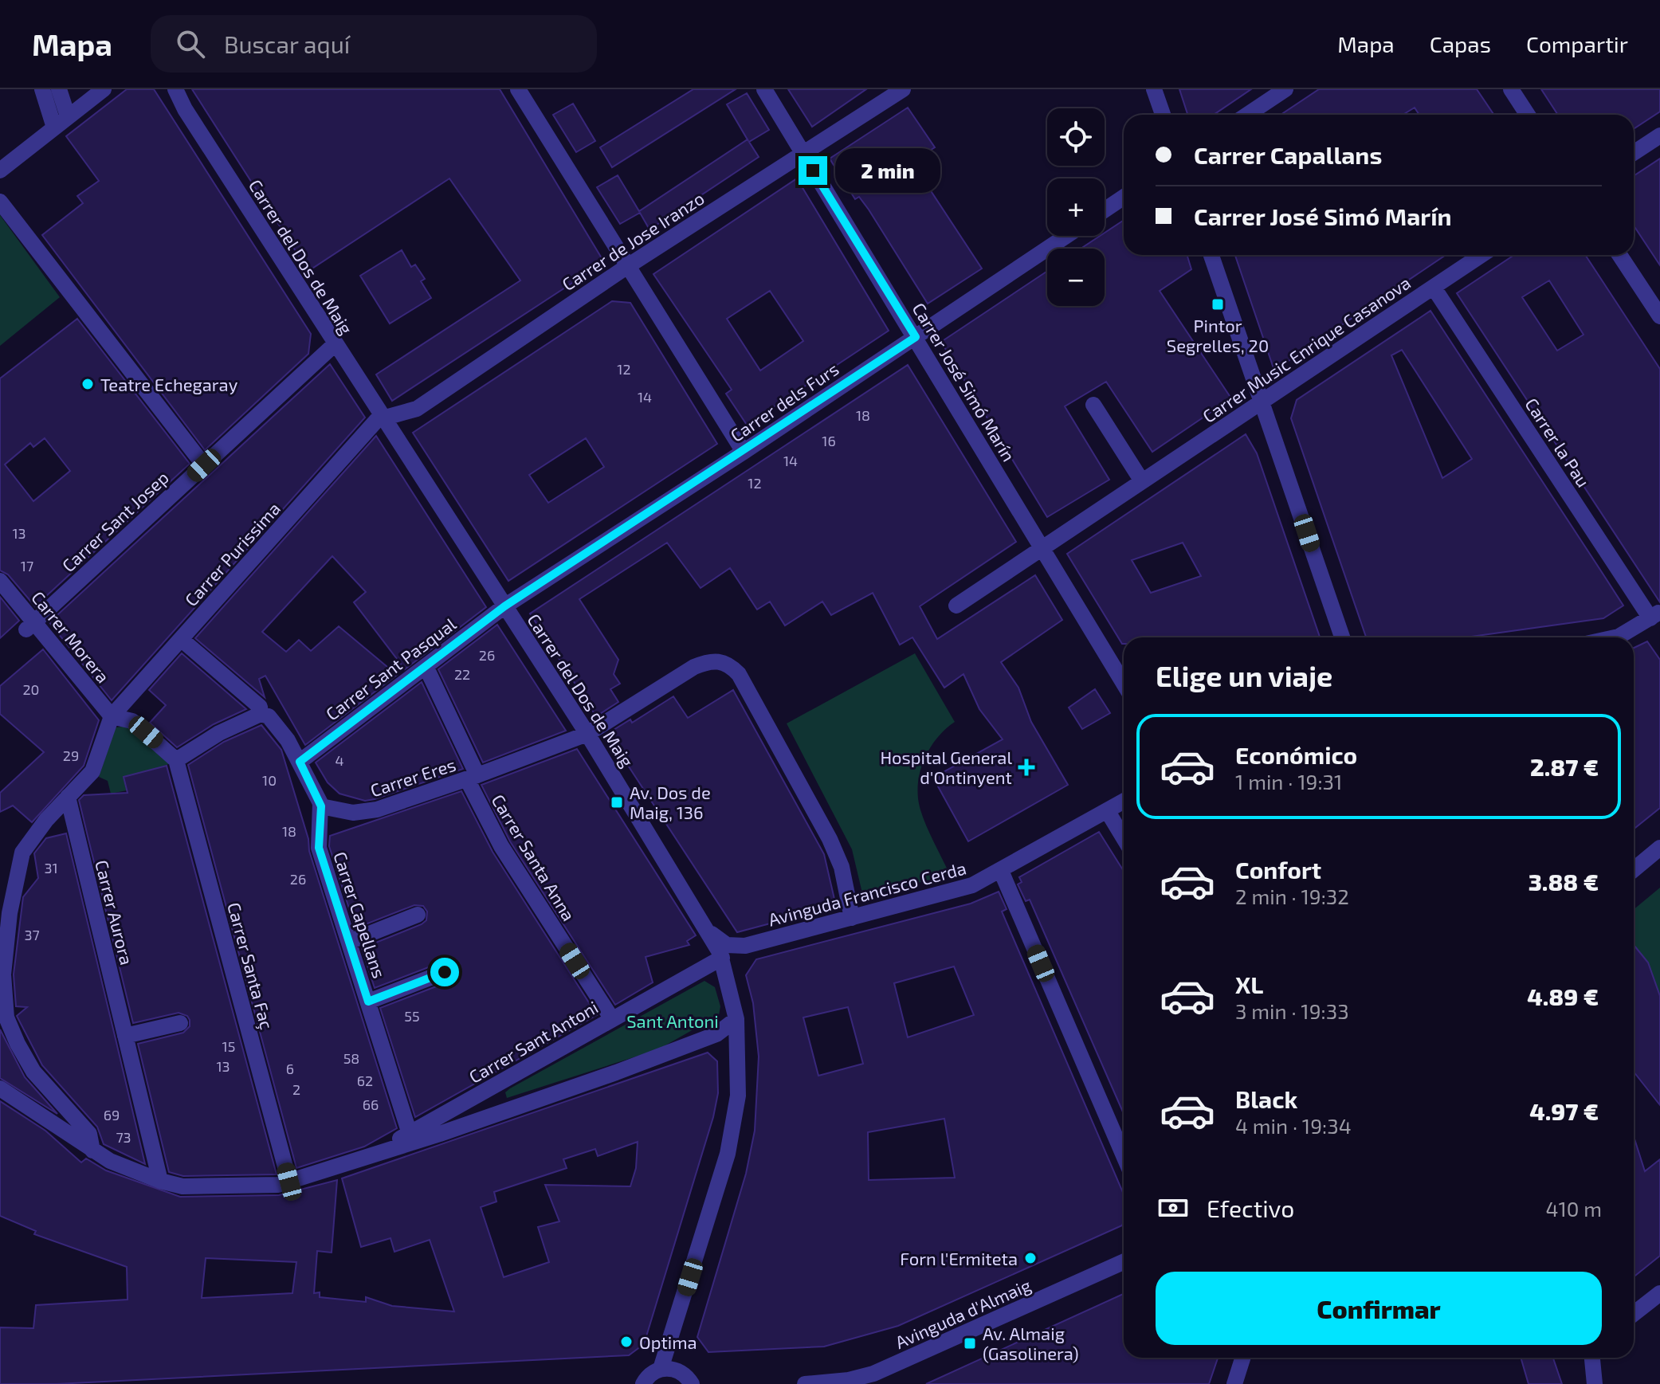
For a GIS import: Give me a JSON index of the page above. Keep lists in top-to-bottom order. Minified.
{"streets":{"street":["Carrer de Jose Iranzo","Carrer del Dos de Maig","Carrer Music Enrique Casanova","Carrer José Simó Marín","Carrer dels Furs","Carrer la Pau","Carrer Sant Josep","Carrer Purissima","Carrer Morera","Carrer Sant Pasqual","Carrer Eres","Carrer Santa Anna","Avinguda Francisco Cerda","Carrer Aurora","Carrer Capellans","Carrer Santa Faç","Carrer Sant Antoni","Avinguda d'Almaig"]},"crossings":[["Carrer de Jose Iranzo","Carrer del Dos de Maig"],["Carrer de Jose Iranzo","Carrer José Simó Marín"],["Carrer de Jose Iranzo","Carrer Purissima"],["Carrer del Dos de Maig","Carrer dels Furs"],["Carrer del Dos de Maig","Carrer Sant Josep"],["Carrer del Dos de Maig","Carrer Purissima"],["Carrer del Dos de Maig","Carrer Sant Pasqual"],["Carrer del Dos de Maig","Carrer Eres"],["Carrer del Dos de Maig","Carrer Sant Antoni"],["Carrer Music Enrique Casanova","Carrer José Simó Marín"],["Carrer Music Enrique Casanova","Carrer la Pau"],["Carrer José Simó Marín","Carrer dels Furs"],["Carrer dels Furs","Carrer Sant Pasqual"],["Carrer Sant Josep","Carrer Morera"],["Carrer Purissima","Carrer Morera"],["Carrer Purissima","Carrer Capellans"],["Carrer Sant Pasqual","Carrer Eres"],["Carrer Sant Pasqual","Carrer Capellans"],["Carrer Eres","Carrer Santa Anna"],["Carrer Eres","Avinguda Francisco Cerda"],["Carrer Eres","Carrer Capellans"],["Carrer Santa Anna","Carrer Sant Antoni"],["Carrer Aurora","Carrer Sant Antoni"],["Carrer Capellans","Carrer Sant Antoni"],["Carrer Santa Faç","Carrer Sant Antoni"]],"parks":["Sant Antoni"],"places":{"transit":["Pintor Segrelles, 20","Av. Dos de Maig, 136","Av. Almaig (Gasolinera)"],"other":["Teatre Echegaray","Forn l'Ermiteta","Optima"],"health":["Hospital General d'Ontinyent"]},"house_numbers":["12","14","18","16","14","12","13","17","26","22","20","29","4","10","18","31","26","37","55","15","58","13","6","62","2","66","69","73"],"page":{"header":"Mapa","search":"Buscar aquí","nav":["Mapa","Capas","Compartir"],"map_buttons":["+","−"],"banner":["Carrer Capallans","Carrer José Simó Marín"],"bubble":"2 min","heading":"Elige un viaje","list":[{"name":"Económico","note":"1 min · 19:31","value":"2.87 €"},{"name":"Confort","note":"2 min · 19:32","value":"3.88 €"},{"name":"XL","note":"3 min · 19:33","value":"4.89 €"},{"name":"Black","note":"4 min · 19:34","value":"4.97 €"}],"pay":["Efectivo","410 m"],"buttons":"Confirmar"}}
